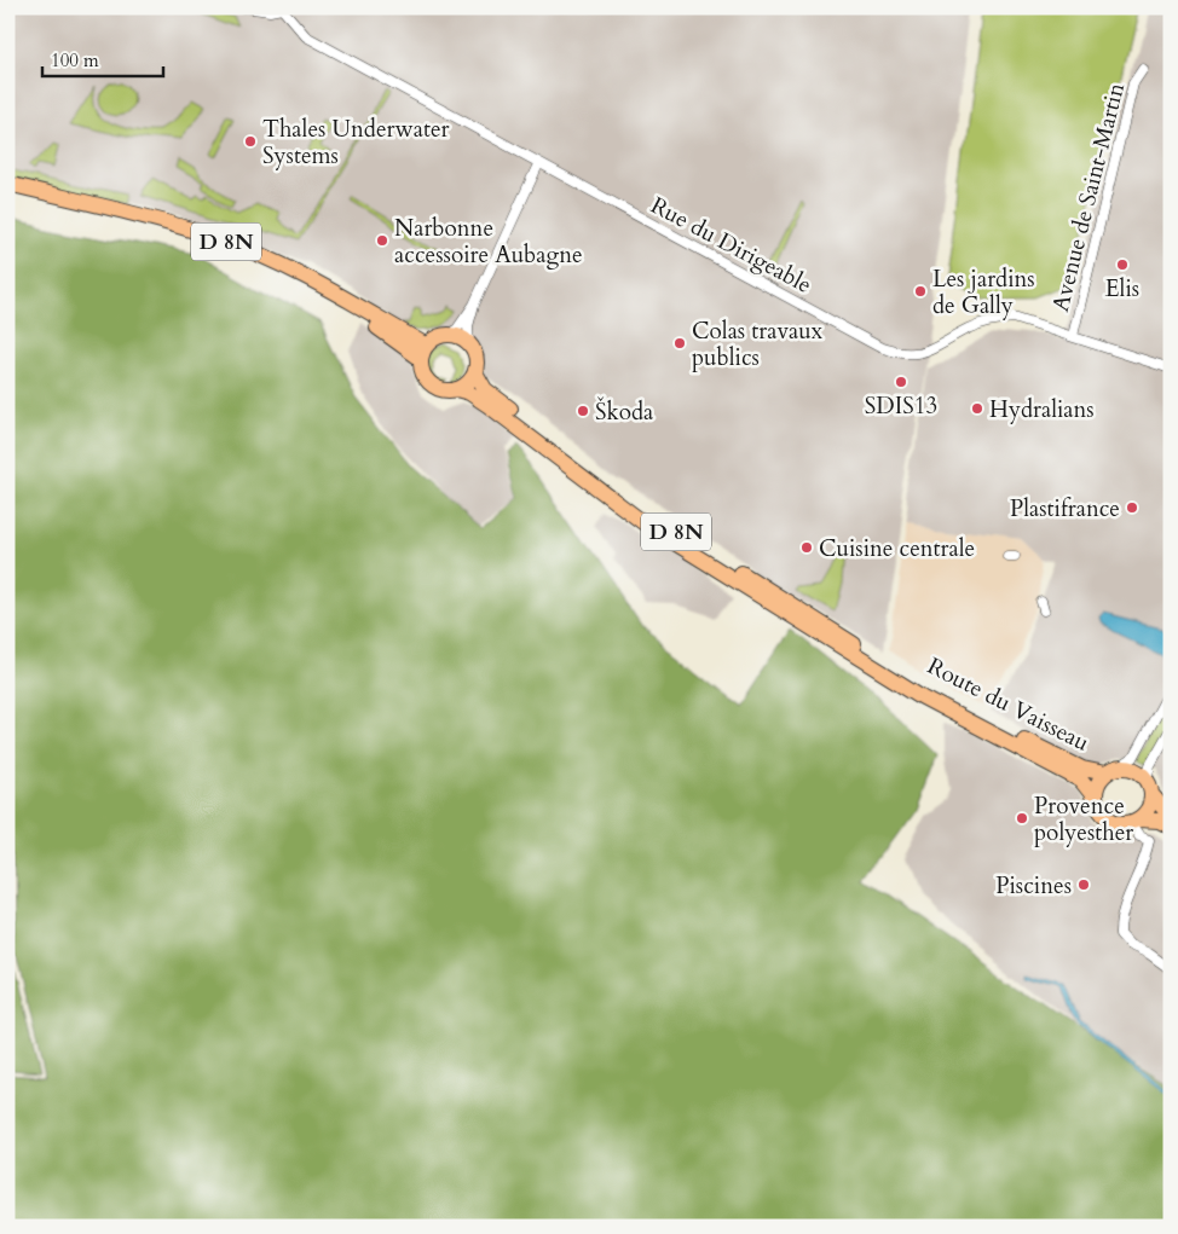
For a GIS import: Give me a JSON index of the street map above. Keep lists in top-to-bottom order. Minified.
{"streets":{"main road":["D 8N","Route du Vaisseau"],"street":["Avenue de Saint-Martin","Rue du Dirigeable"]},"crossings":[["Avenue de Saint-Martin","Rue du Dirigeable"],["D 8N","Route du Vaisseau"]],"places":["Thales Underwater Systems","Narbonne accessoire Aubagne","Elis","Les jardins de Gally","Colas travaux publics","SDIS13","Hydralians","Škoda","Plastifrance","Cuisine centrale","Provence polyesther","Piscines"],"scale_bar":"100 m"}
